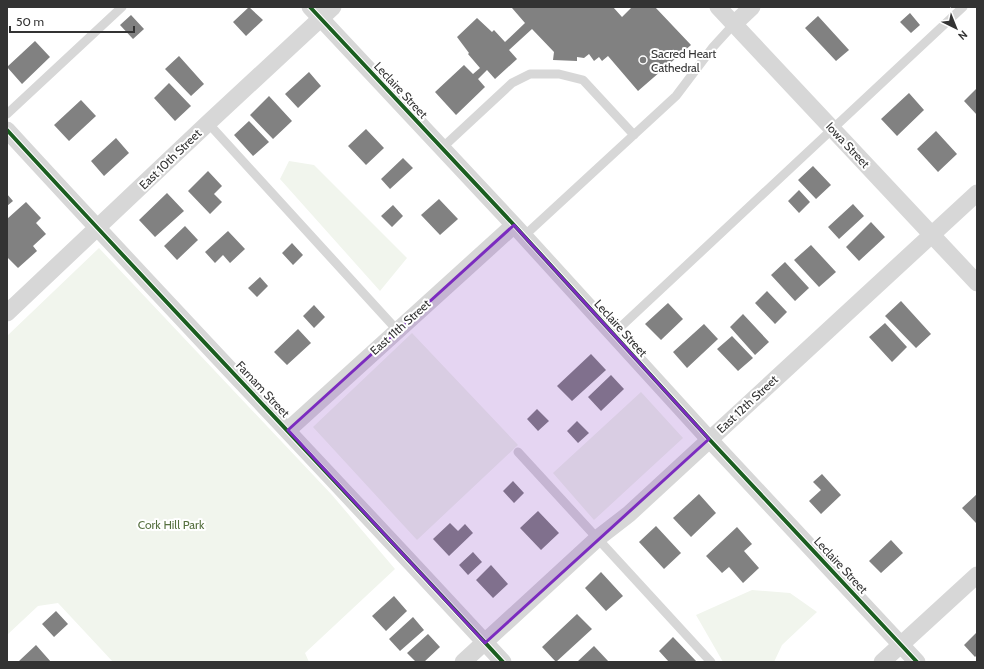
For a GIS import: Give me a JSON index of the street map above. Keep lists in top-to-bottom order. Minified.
{"streets":{"street":["Leclaire Street","Iowa Street","East 10th Street","East 11th Street","Farnam Street","East 12th Street"]},"crossings":[["Leclaire Street","East 10th Street"],["Leclaire Street","East 11th Street"],["Leclaire Street","East 12th Street"],["Iowa Street","East 12th Street"],["East 10th Street","Farnam Street"],["East 11th Street","Farnam Street"],["Farnam Street","East 12th Street"]],"parks":["Cork Hill Park"],"places":["Sacred Heart Cathedral"],"scale_bar":"50 m","north":"bottom right"}
